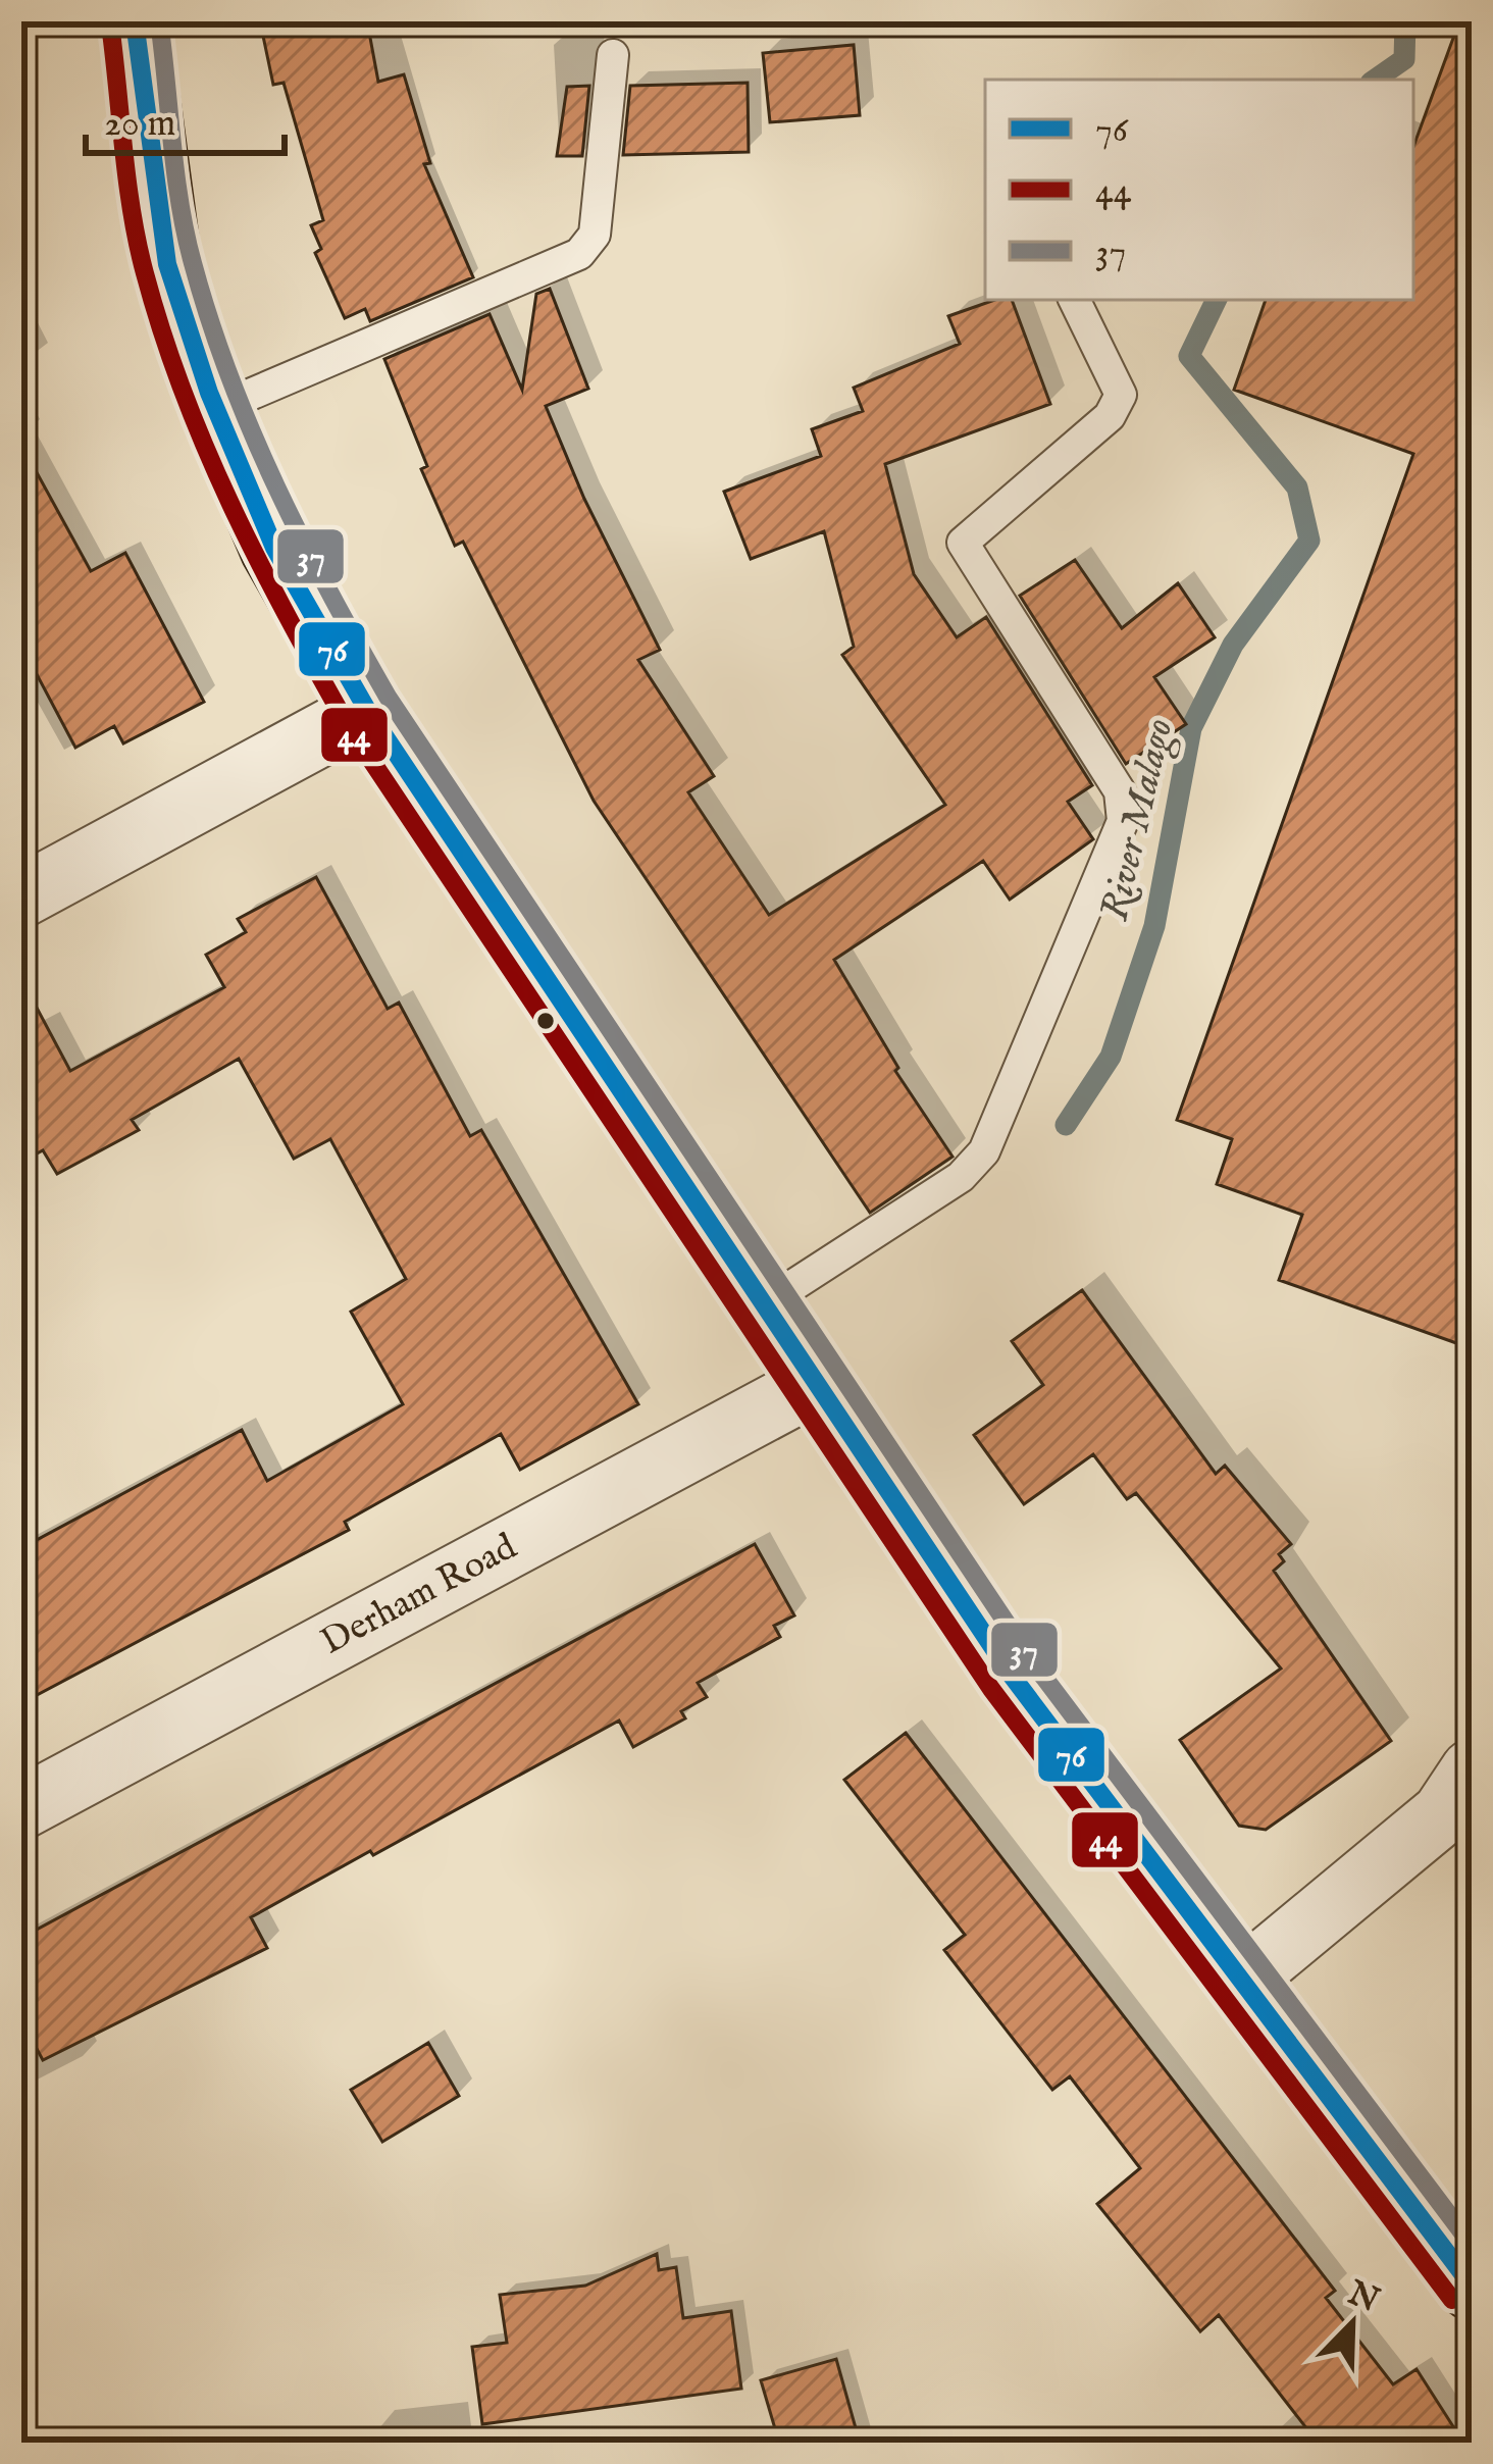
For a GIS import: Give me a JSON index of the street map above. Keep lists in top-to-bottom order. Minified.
{"streets":{"street":["Derham Road"]},"water":["River Malago"],"lines":["transit line 76","transit line 37","transit line 44"],"legend":["76","44","37"],"scale_bar":"20 m","north":"top right"}
